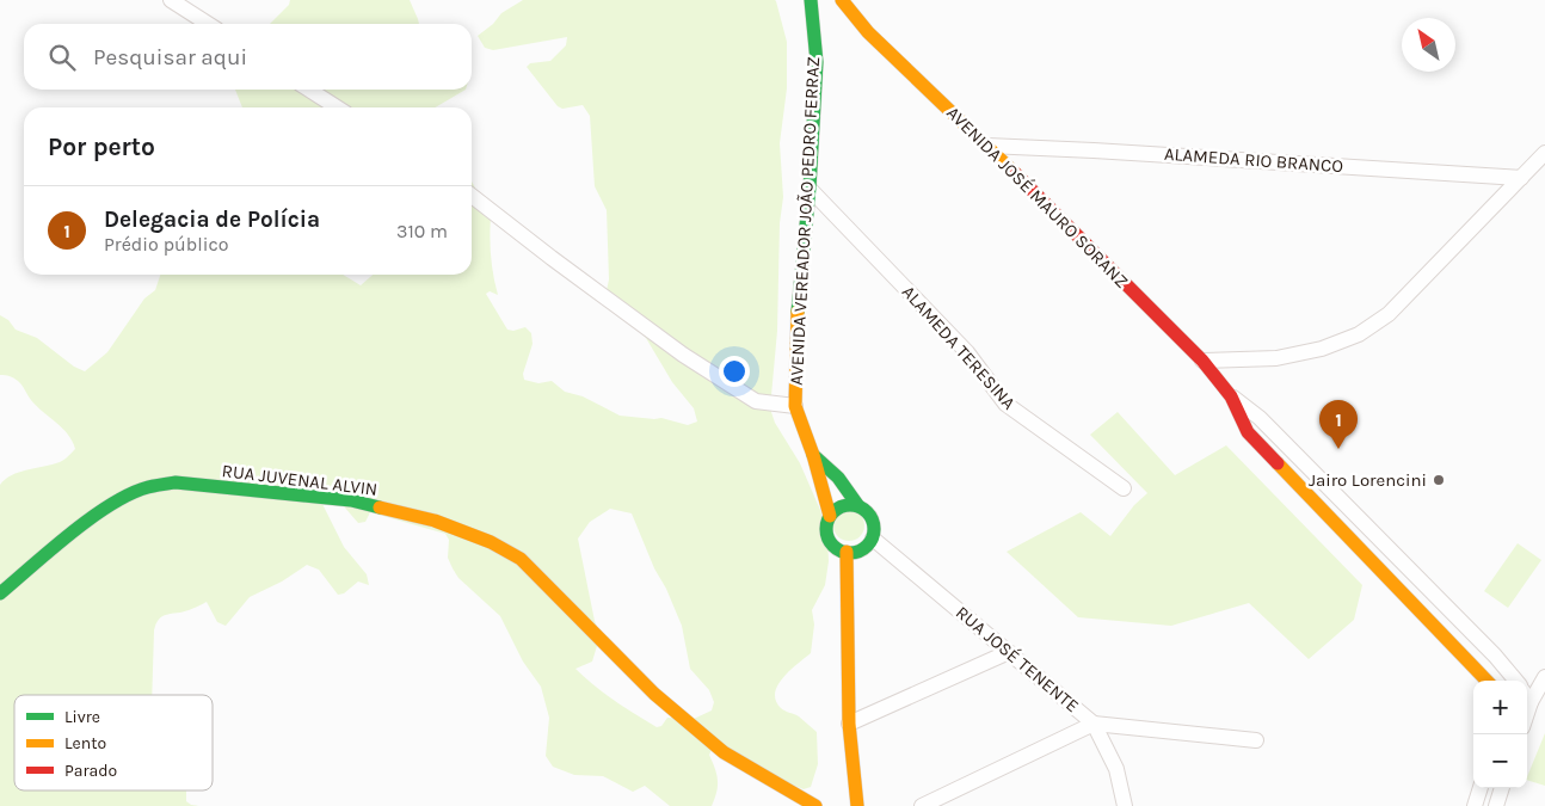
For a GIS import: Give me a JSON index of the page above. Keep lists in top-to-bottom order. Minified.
{"streets":{"street":["ALAMEDA RIO BRANCO","AVENIDA JOSÉ MAURO SORANZ","AVENIDA VEREADOR JOÃO PEDRO FERRAZ","ALAMEDA TERESINA","RUA JUVENAL ALVIN","RUA JOSÉ TENENTE"]},"crossings":[["ALAMEDA RIO BRANCO","AVENIDA JOSÉ MAURO SORANZ"],["AVENIDA VEREADOR JOÃO PEDRO FERRAZ","ALAMEDA TERESINA"],["AVENIDA VEREADOR JOÃO PEDRO FERRAZ","RUA JOSÉ TENENTE"]],"places":["Jairo Lorencini"],"legend":["Livre","Lento","Parado"],"north":"top left","page":{"search":"Pesquisar aqui","heading":"Por perto","list":[{"mark":"1","name":"Delegacia de Polícia","note":"Prédio público","value":"310 m"}],"pins":"1","map_buttons":["+","−"]}}
